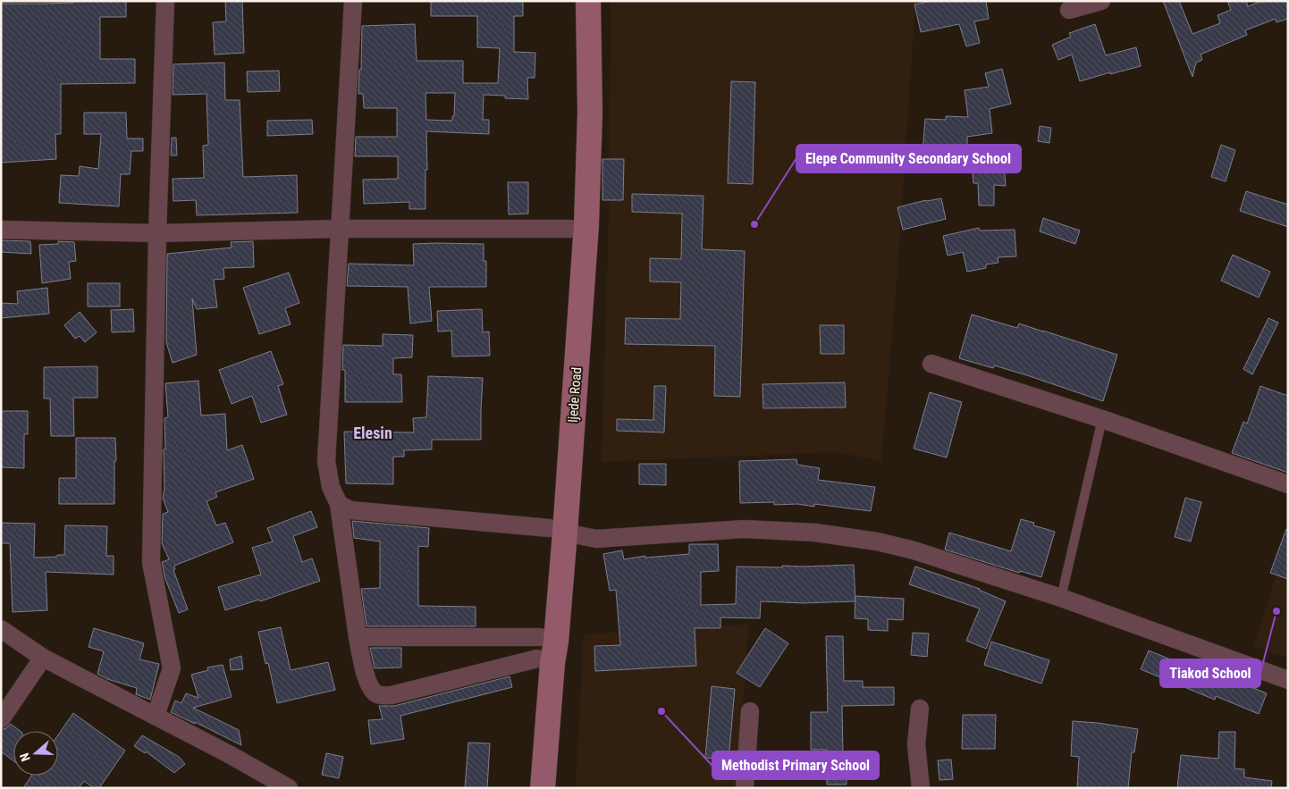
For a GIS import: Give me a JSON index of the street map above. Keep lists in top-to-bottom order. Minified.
{"streets":{"main road":["Ijede Road"]},"districts":["Elesin"],"places":["Elepe Community Secondary School","Tiakod School","Methodist Primary School"],"north":"left"}
